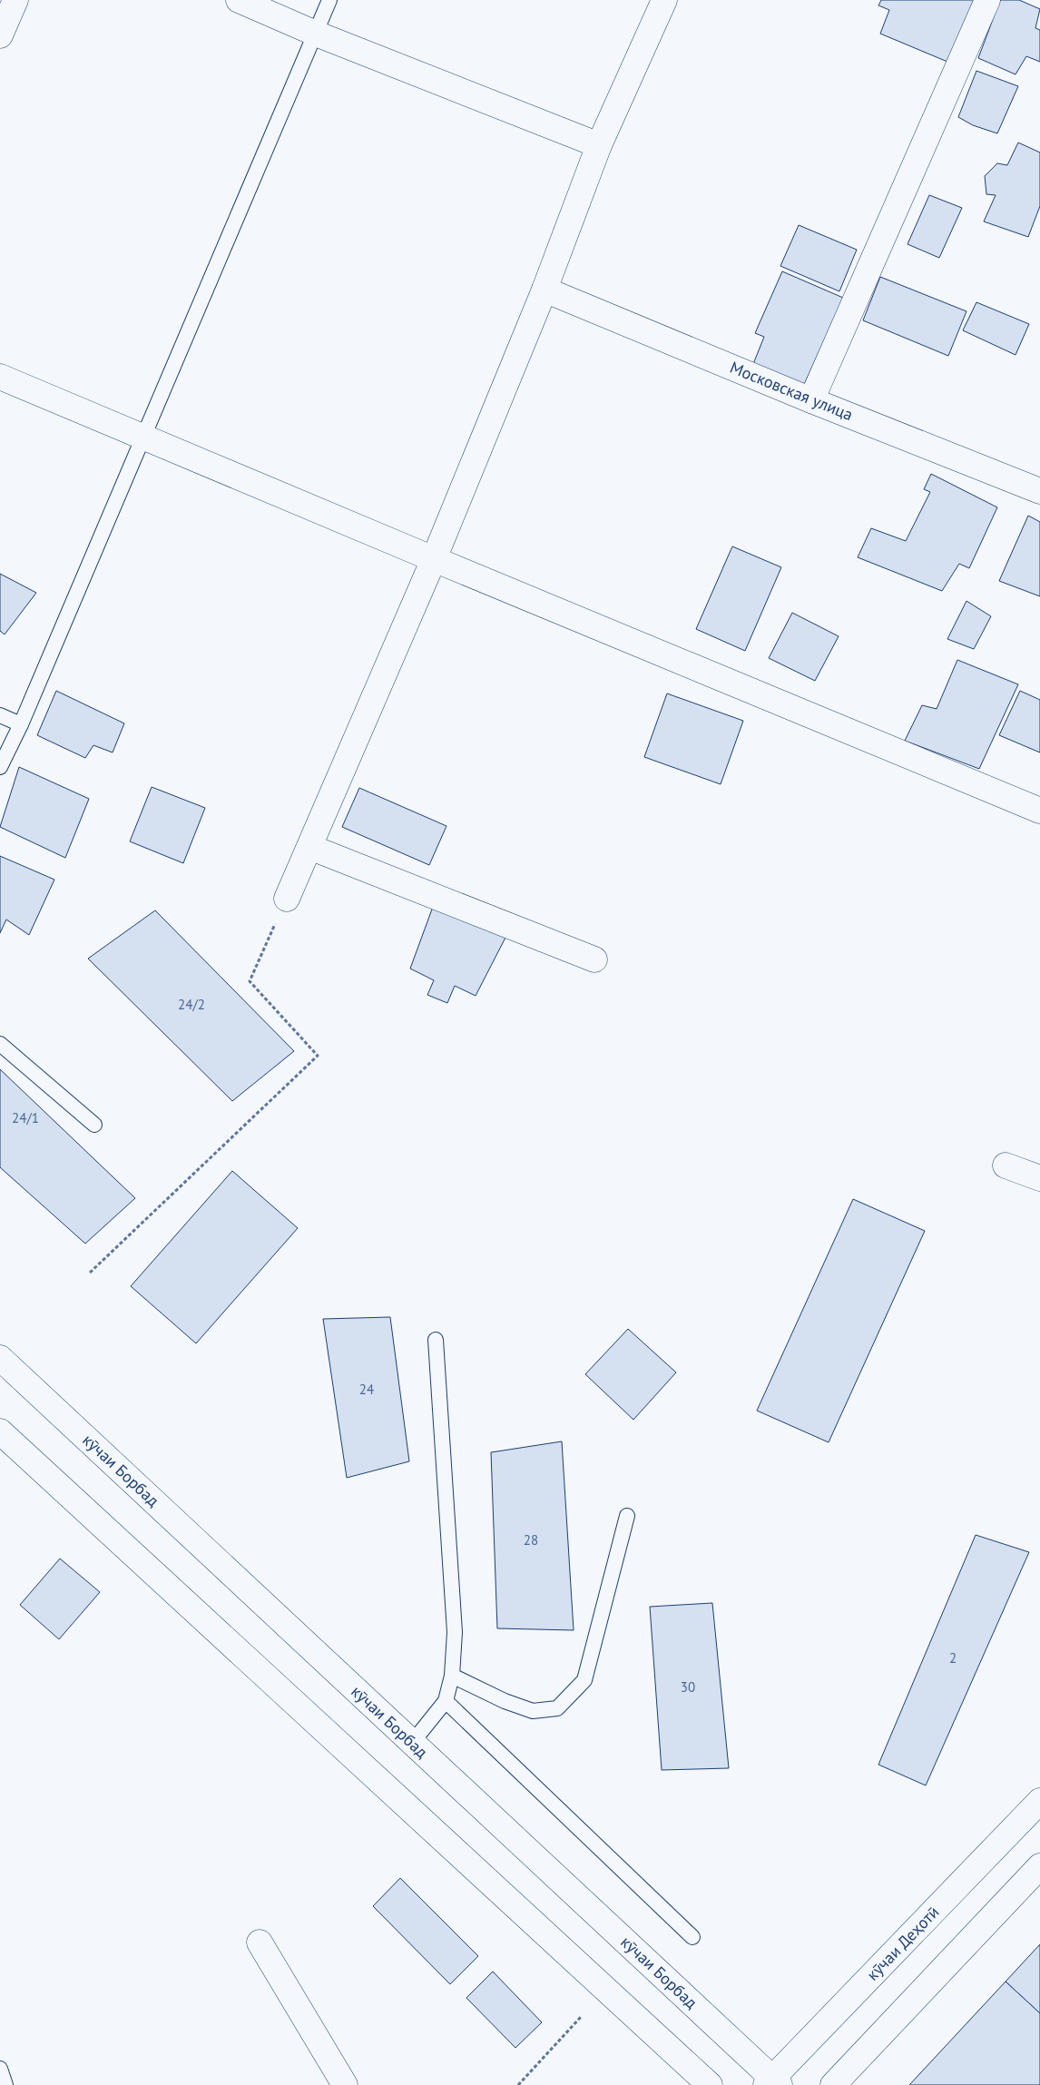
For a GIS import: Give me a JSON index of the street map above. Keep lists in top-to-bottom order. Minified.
{"streets":{"street":["Московская улица","кӯчаи Борбад","кӯчаи Деҳотӣ"]},"crossings":[["кӯчаи Борбад","кӯчаи Деҳотӣ"]],"house_numbers":["24/2","24/1","24","28","2","30"]}
